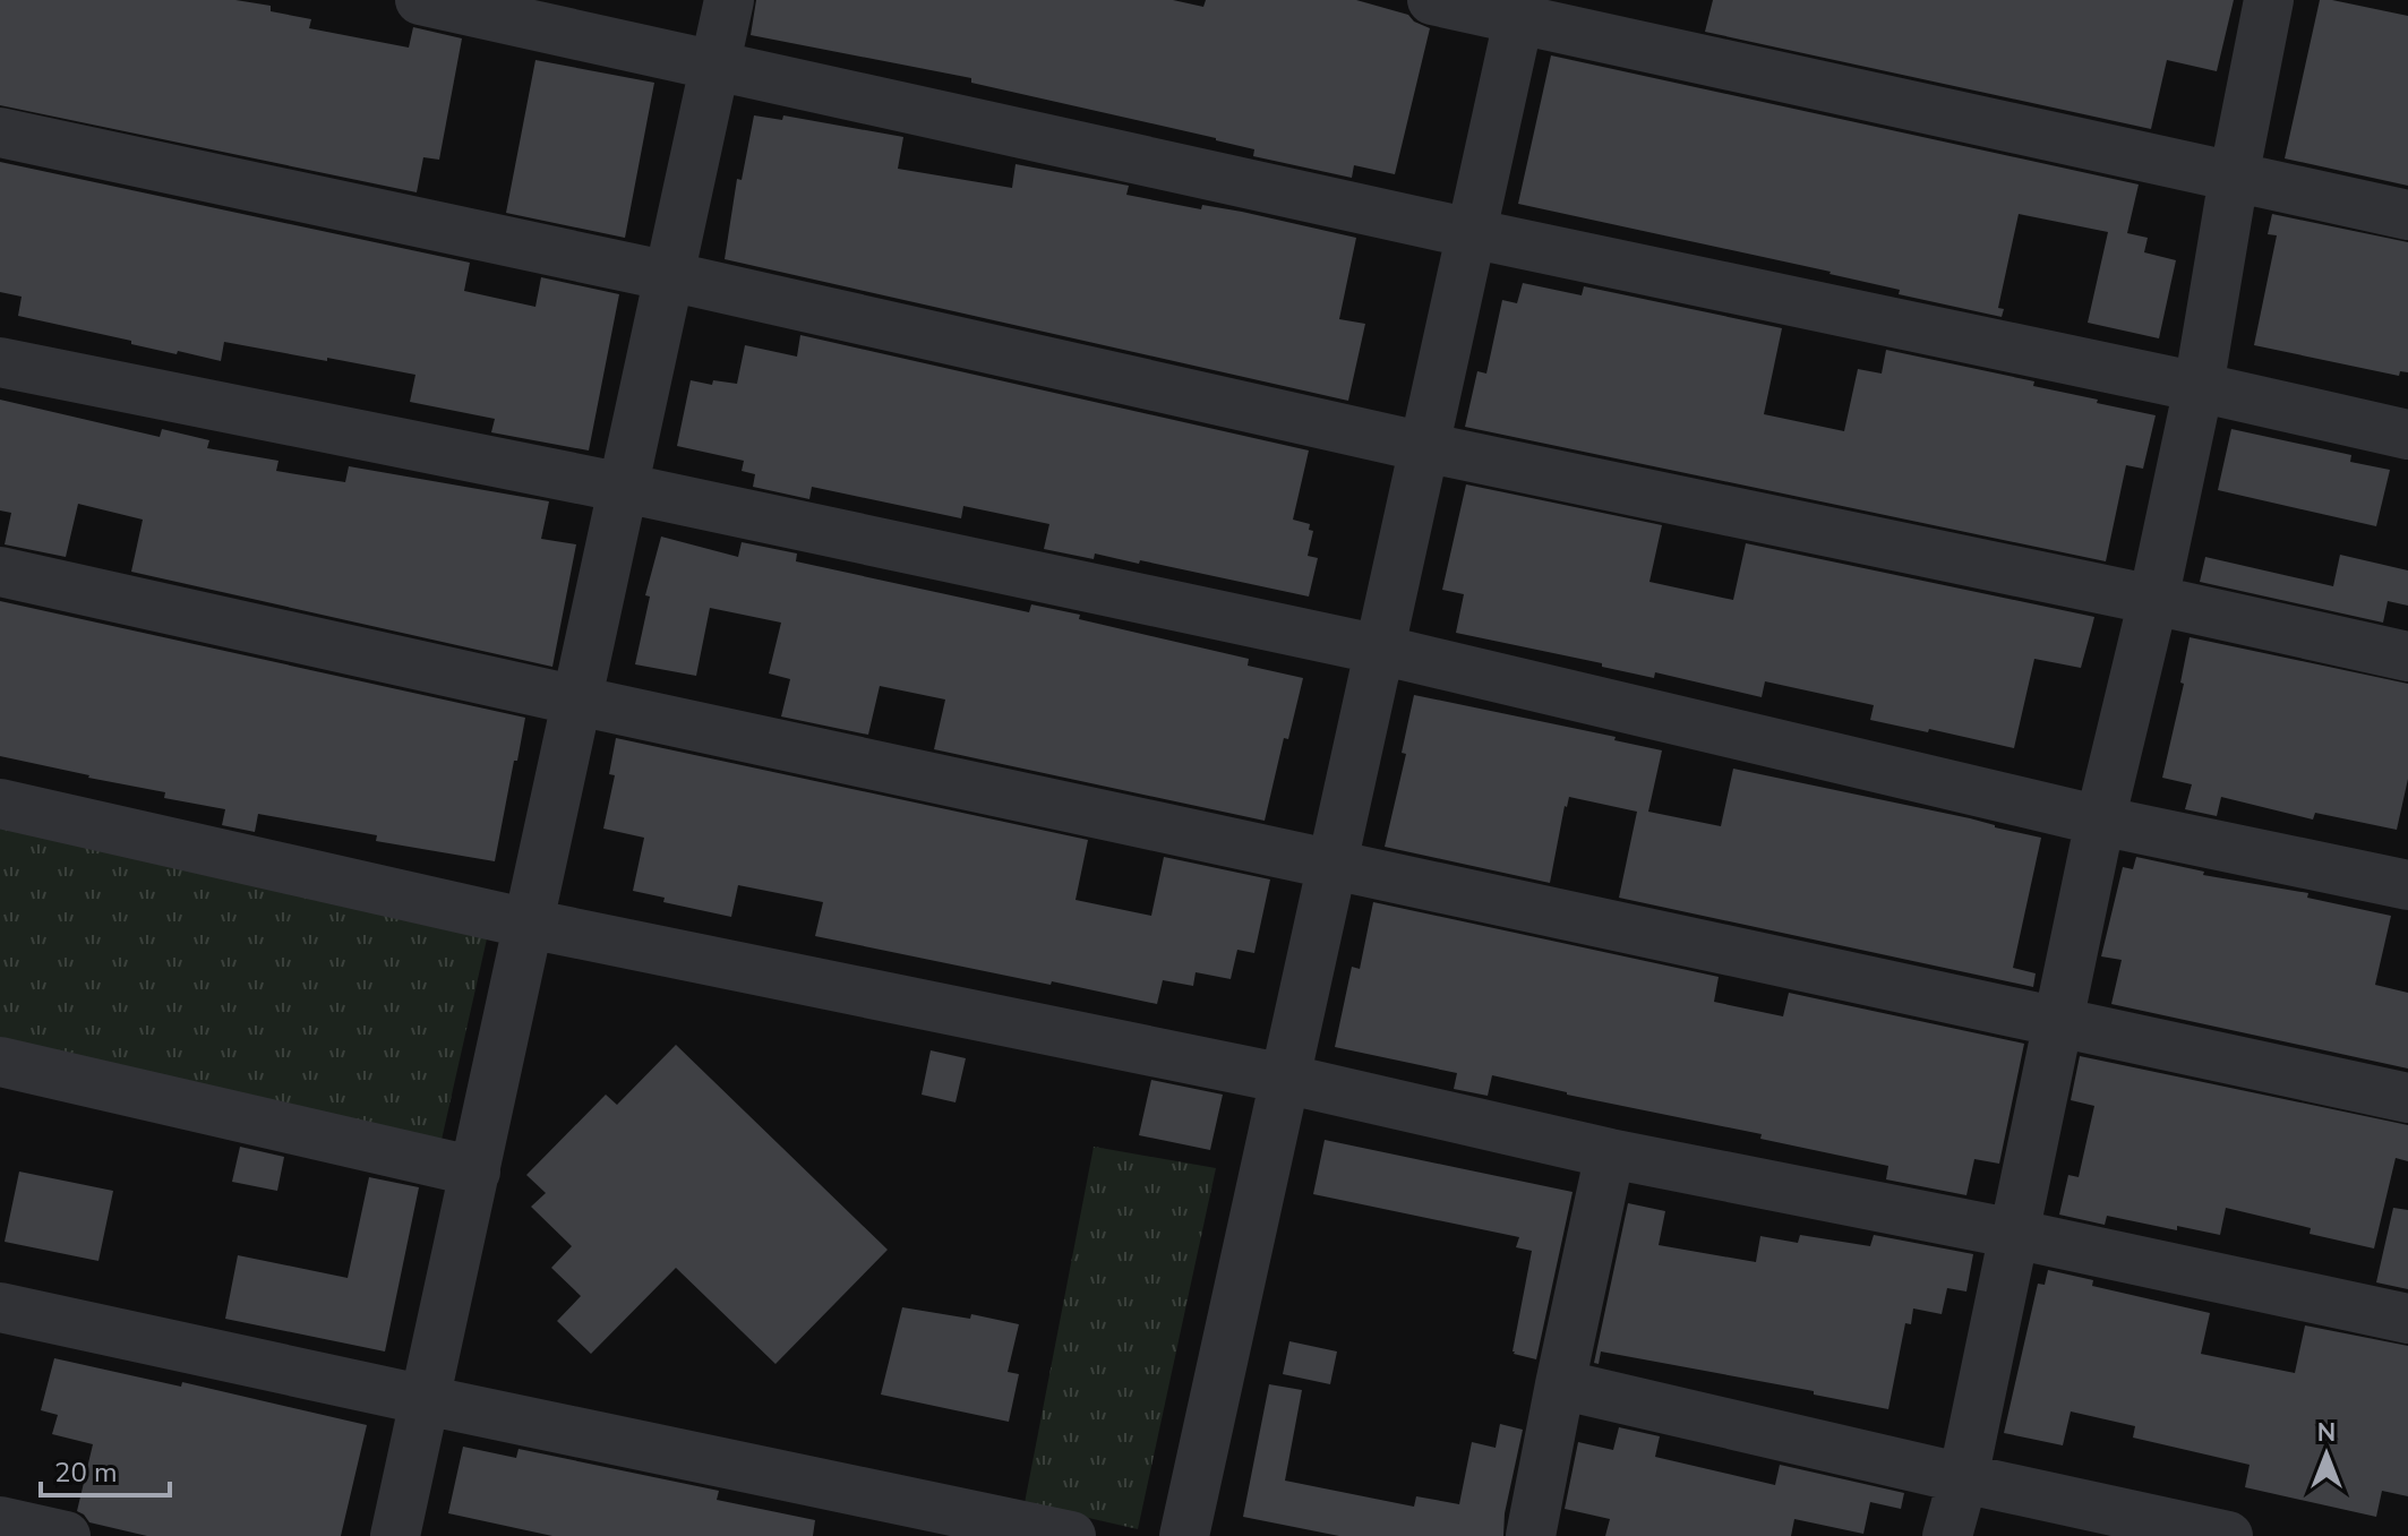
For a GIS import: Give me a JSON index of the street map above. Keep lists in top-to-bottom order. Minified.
{"scale_bar":"20 m","north":"top"}
